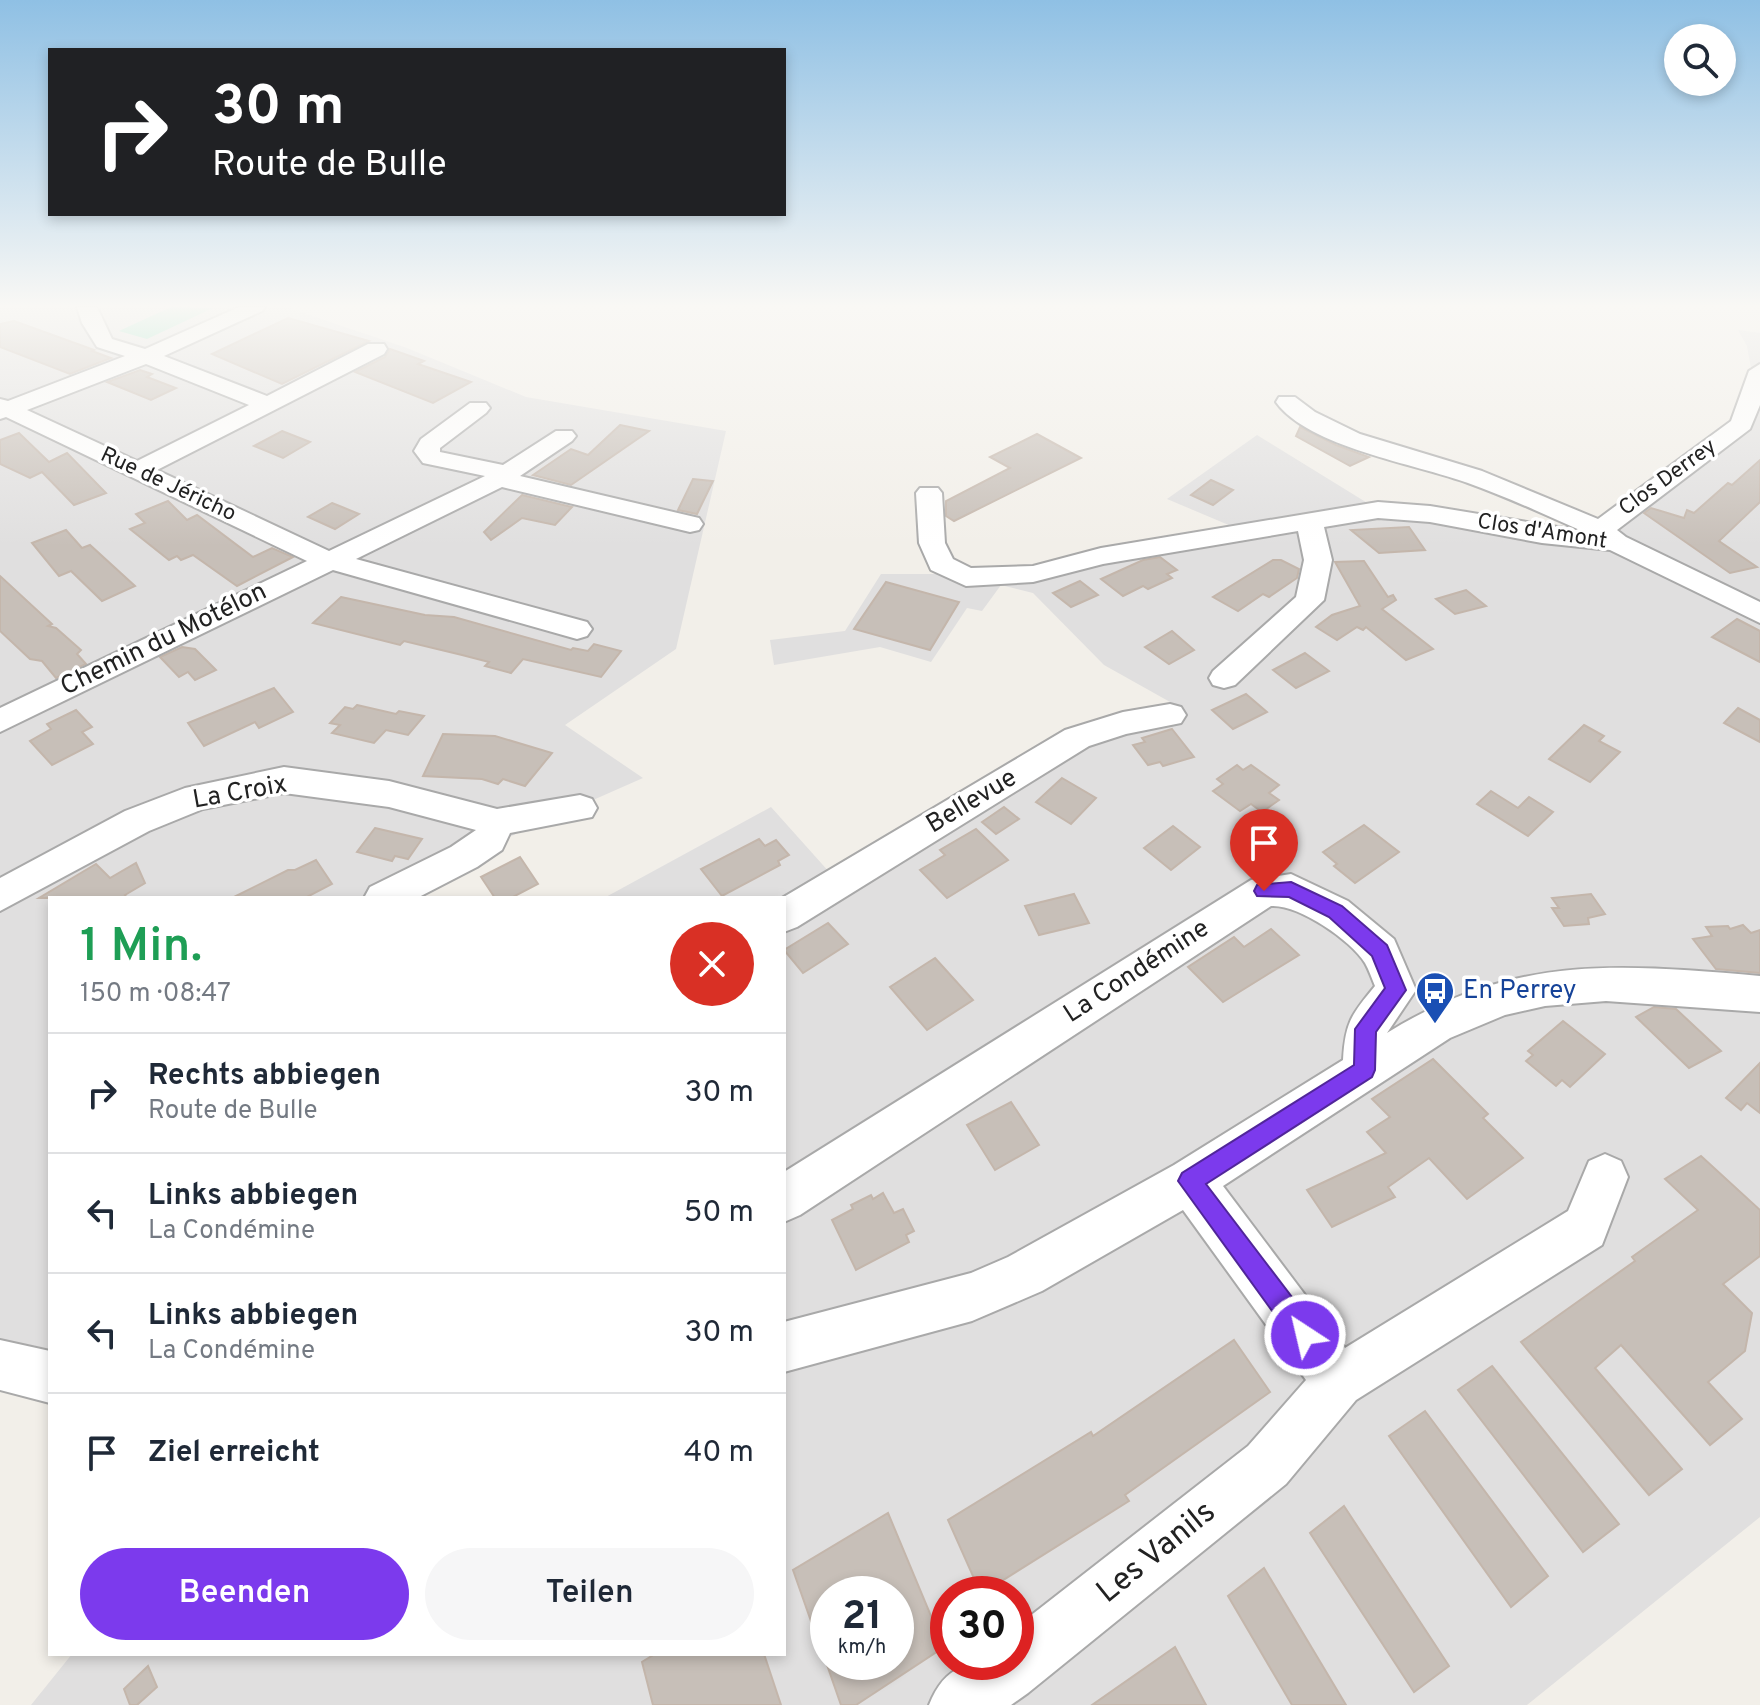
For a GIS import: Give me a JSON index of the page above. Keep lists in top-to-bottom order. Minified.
{"streets":{"street":["Clos Derrey","Rue de Jéricho","Clos d'Amont","Chemin du Motélon","La Croix","Bellevue","La Condémine","Les Vanils"]},"crossings":[["Clos Derrey","Clos d'Amont"],["Rue de Jéricho","Chemin du Motélon"]],"places":{"bus stop":["En Perrey"]},"page":{"turn":["30 m","Route de Bulle"],"heading":["1 Min.","150 m · 08:47"],"list":[{"name":"Rechts abbiegen","note":"Route de Bulle","value":"30 m"},{"name":"Links abbiegen","note":"La Condémine","value":"50 m"},{"name":"Links abbiegen","note":"La Condémine","value":"30 m"},{"name":"Ziel erreicht","value":"40 m"}],"buttons":["Beenden","Teilen"],"speed":"21 km/h","limit":"30"}}
